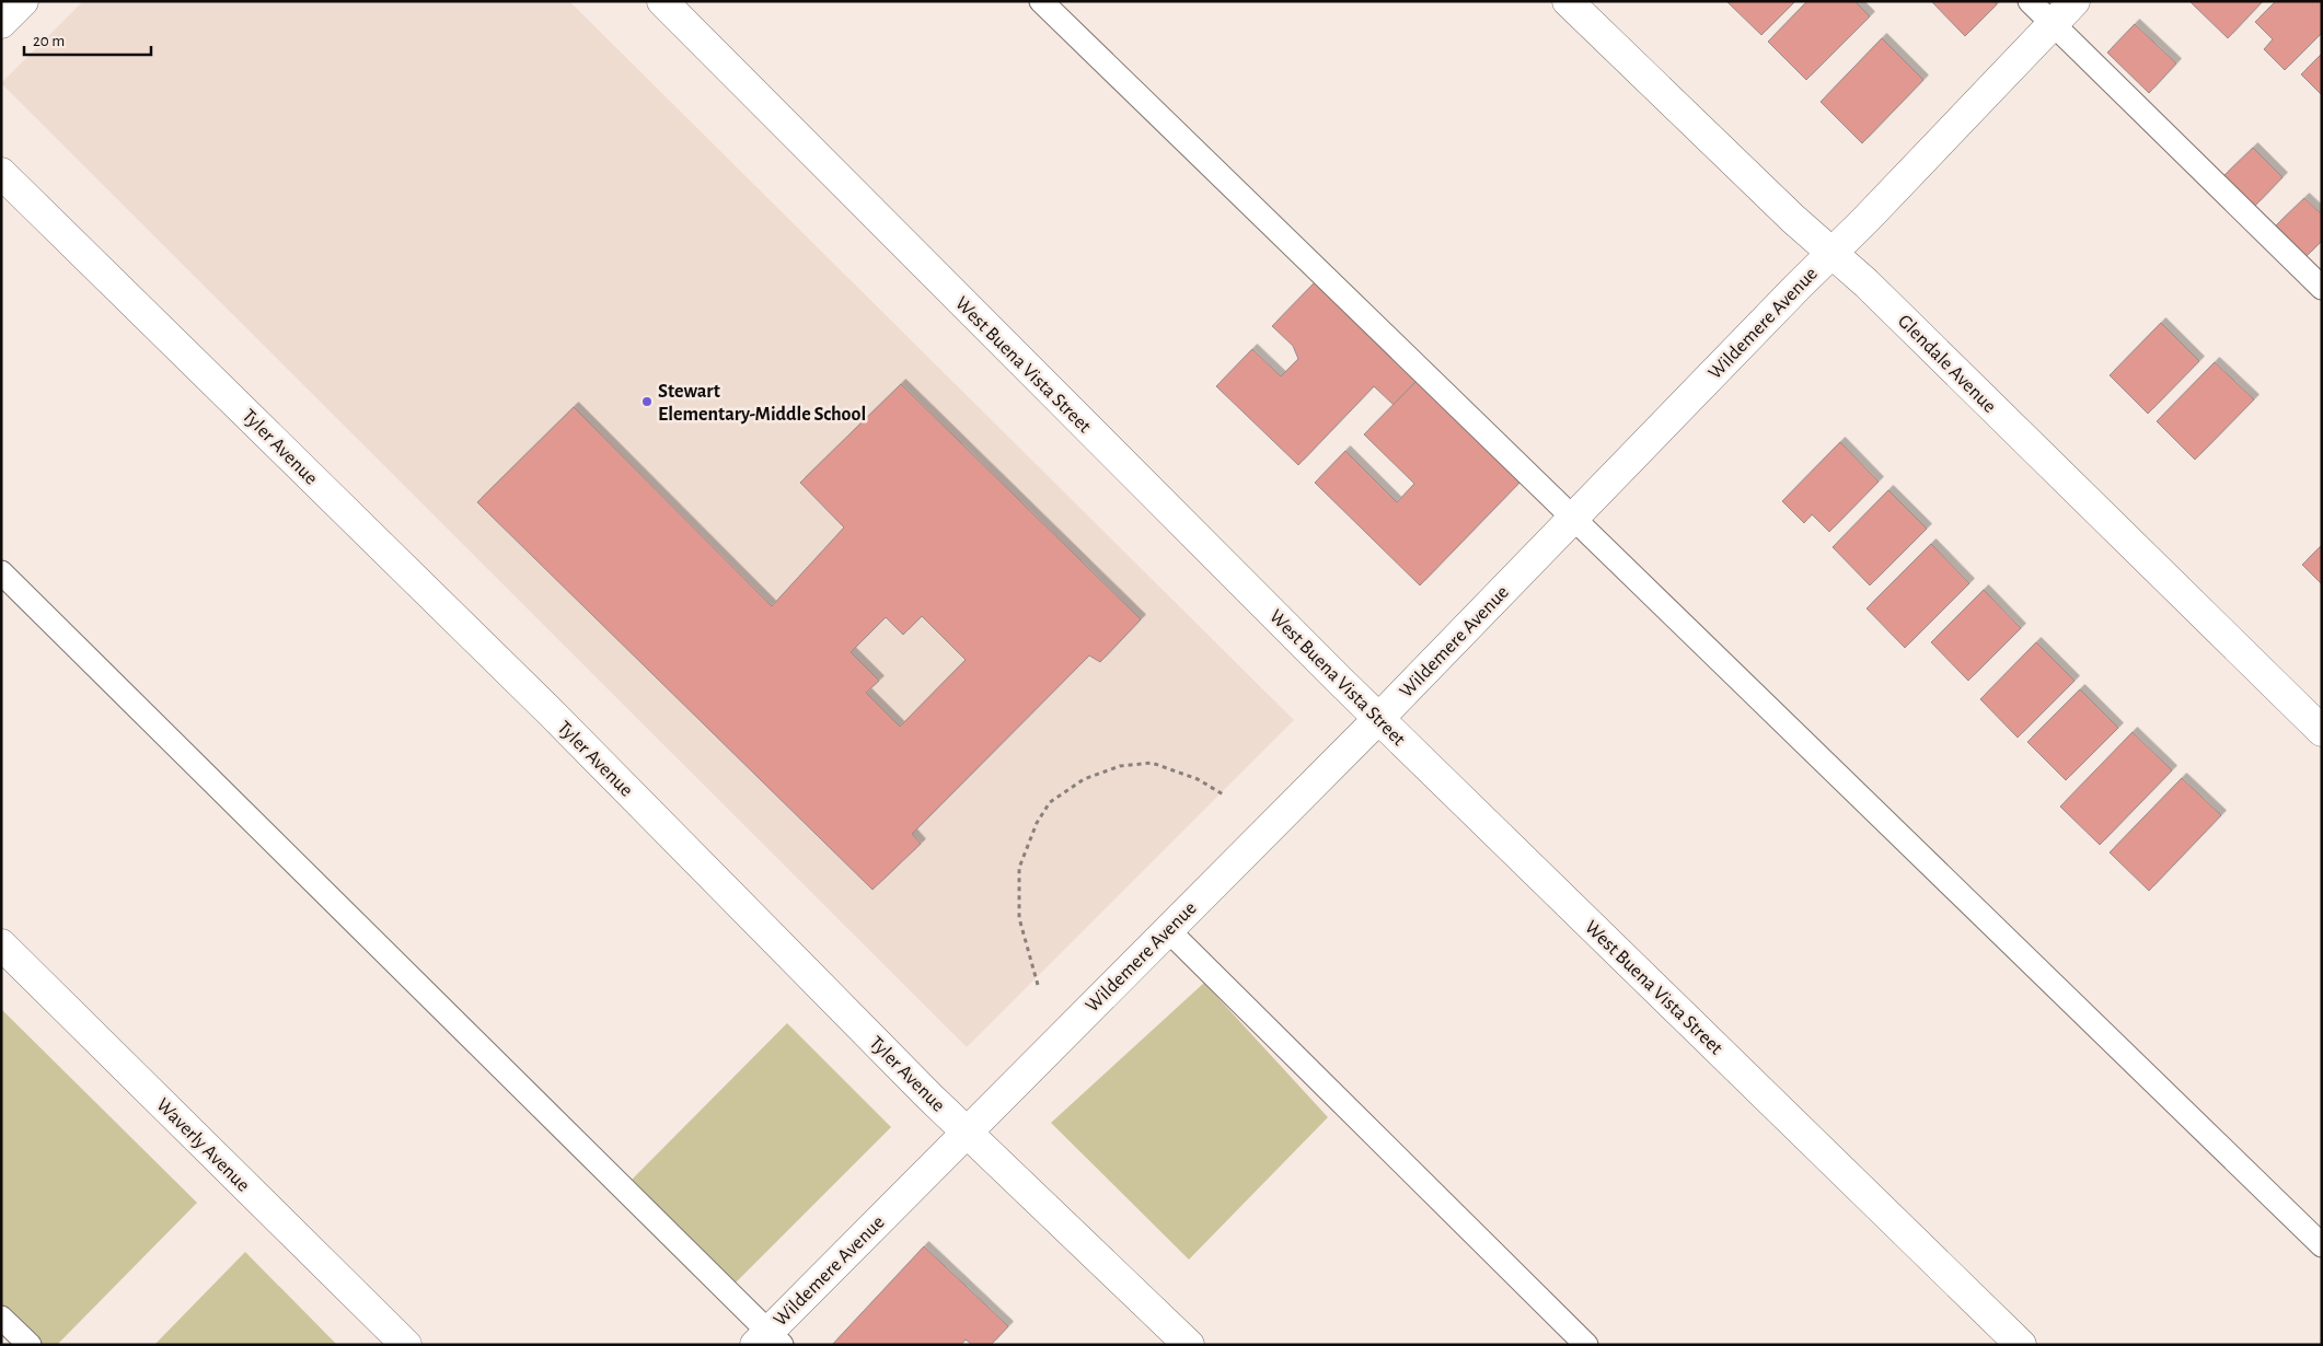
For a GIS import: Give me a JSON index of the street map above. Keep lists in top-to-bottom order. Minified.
{"streets":{"street":["Wildemere Avenue","Glendale Avenue","West Buena Vista Street","Tyler Avenue","Waverly Avenue"]},"crossings":[["Wildemere Avenue","Glendale Avenue"],["Wildemere Avenue","West Buena Vista Street"],["Wildemere Avenue","Tyler Avenue"]],"places":["Stewart Elementary-Middle School"],"scale_bar":"20 m"}
